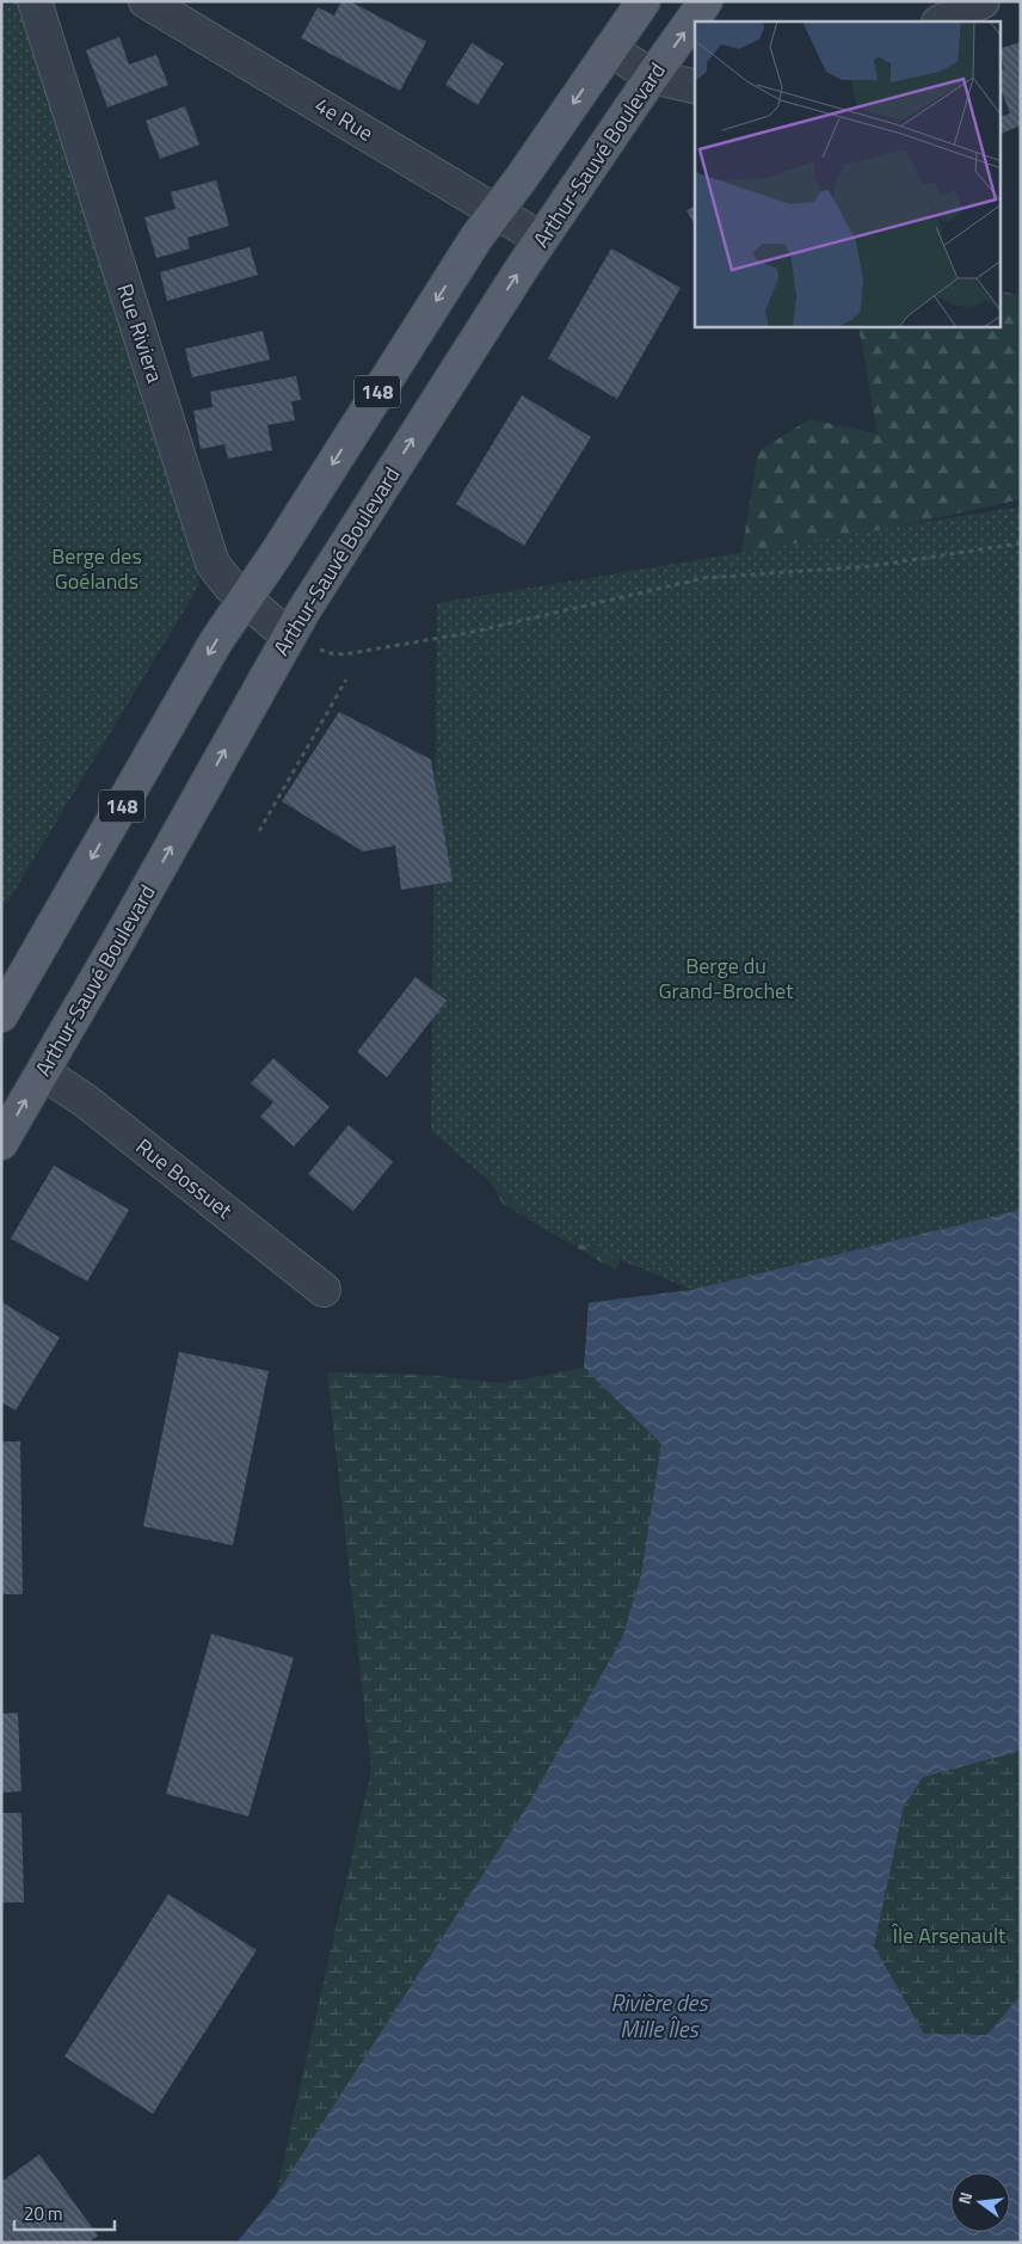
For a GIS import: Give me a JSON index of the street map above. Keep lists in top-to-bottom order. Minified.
{"streets":{"main road":["Arthur-Sauvé Boulevard","148"],"street":["4e Rue","Rue Riviera","Rue Bossuet"]},"crossings":[["4e Rue","Arthur-Sauvé Boulevard"],["4e Rue","148"],["Arthur-Sauvé Boulevard","Rue Riviera"],["Arthur-Sauvé Boulevard","Rue Bossuet"],["Rue Riviera","148"]],"water":["Rivière des Mille Îles"],"parks":["Berge des Goélands","Berge du Grand-Brochet","Île Arsenault"],"scale_bar":"20 m","north":"left"}
